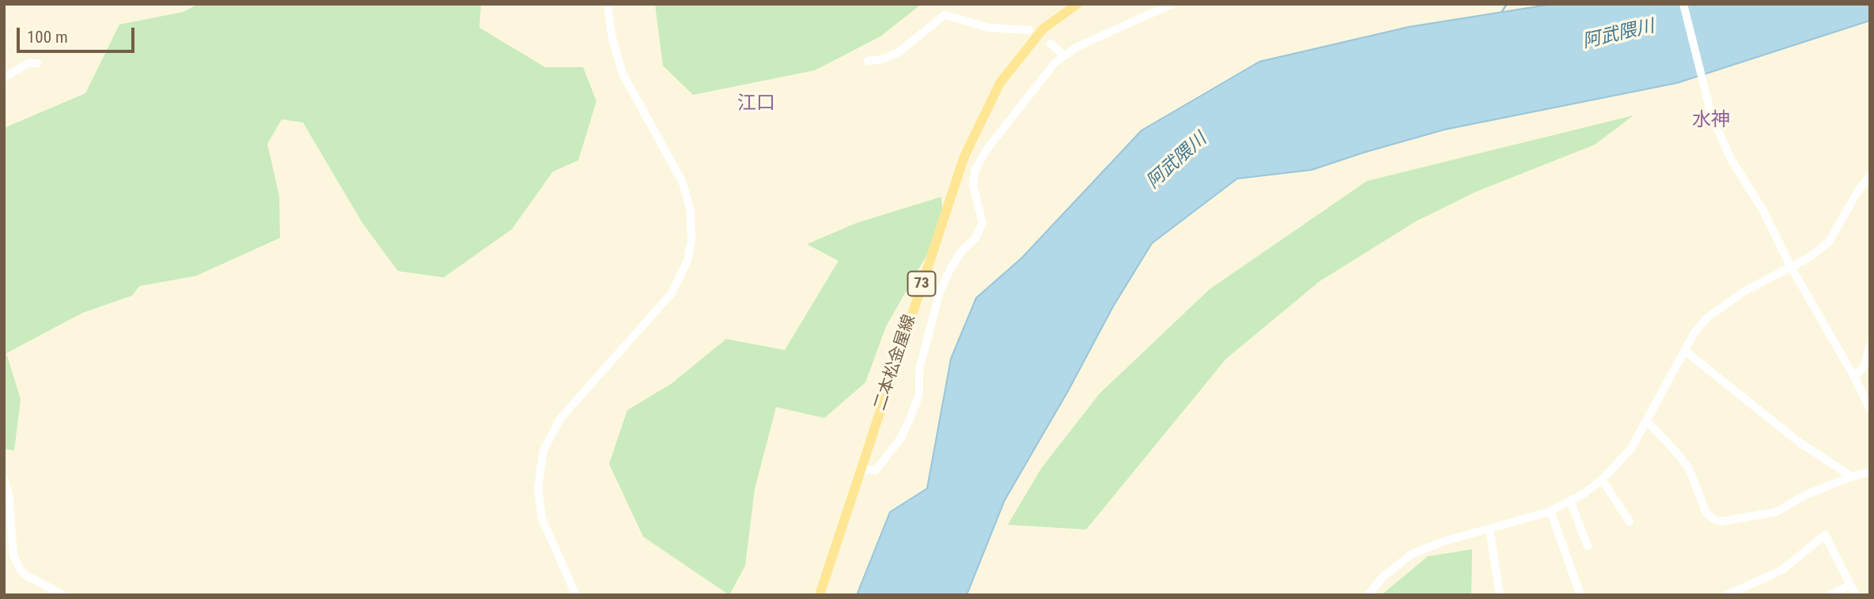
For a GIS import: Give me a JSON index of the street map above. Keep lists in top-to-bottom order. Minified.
{"streets":{"main road":["73","二本松金屋線"]},"districts":["江口","水神"],"water":["阿武隈川"],"scale_bar":"100 m"}
